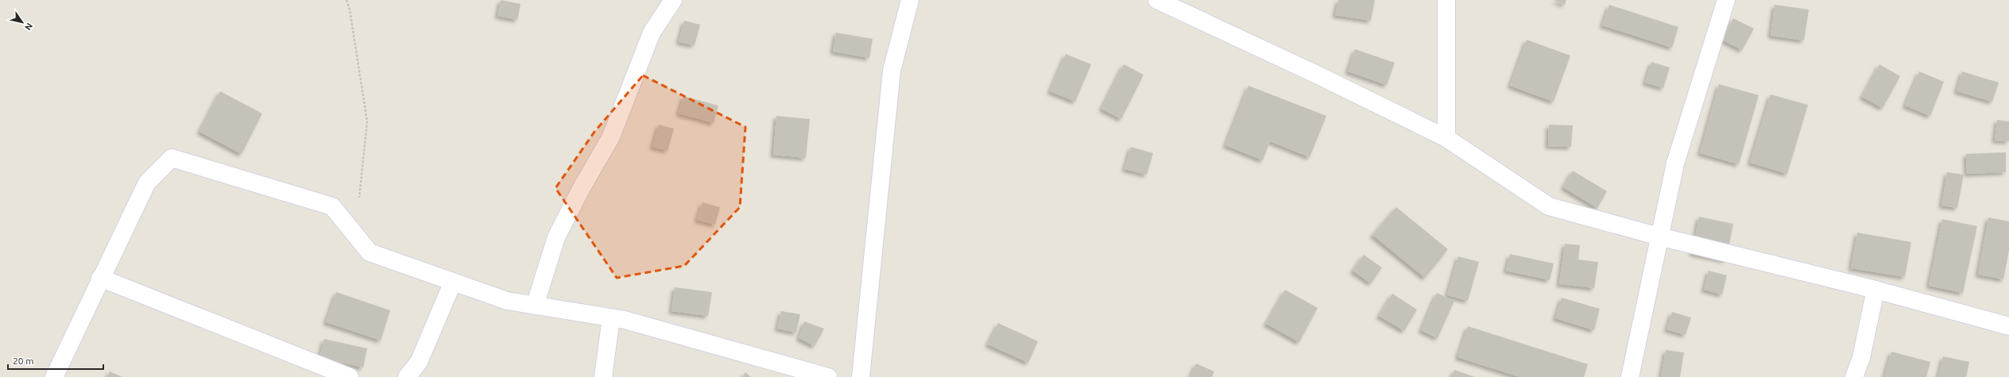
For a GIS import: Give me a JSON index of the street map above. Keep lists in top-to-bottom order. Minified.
{"scale_bar":"20 m","north":"bottom right"}
